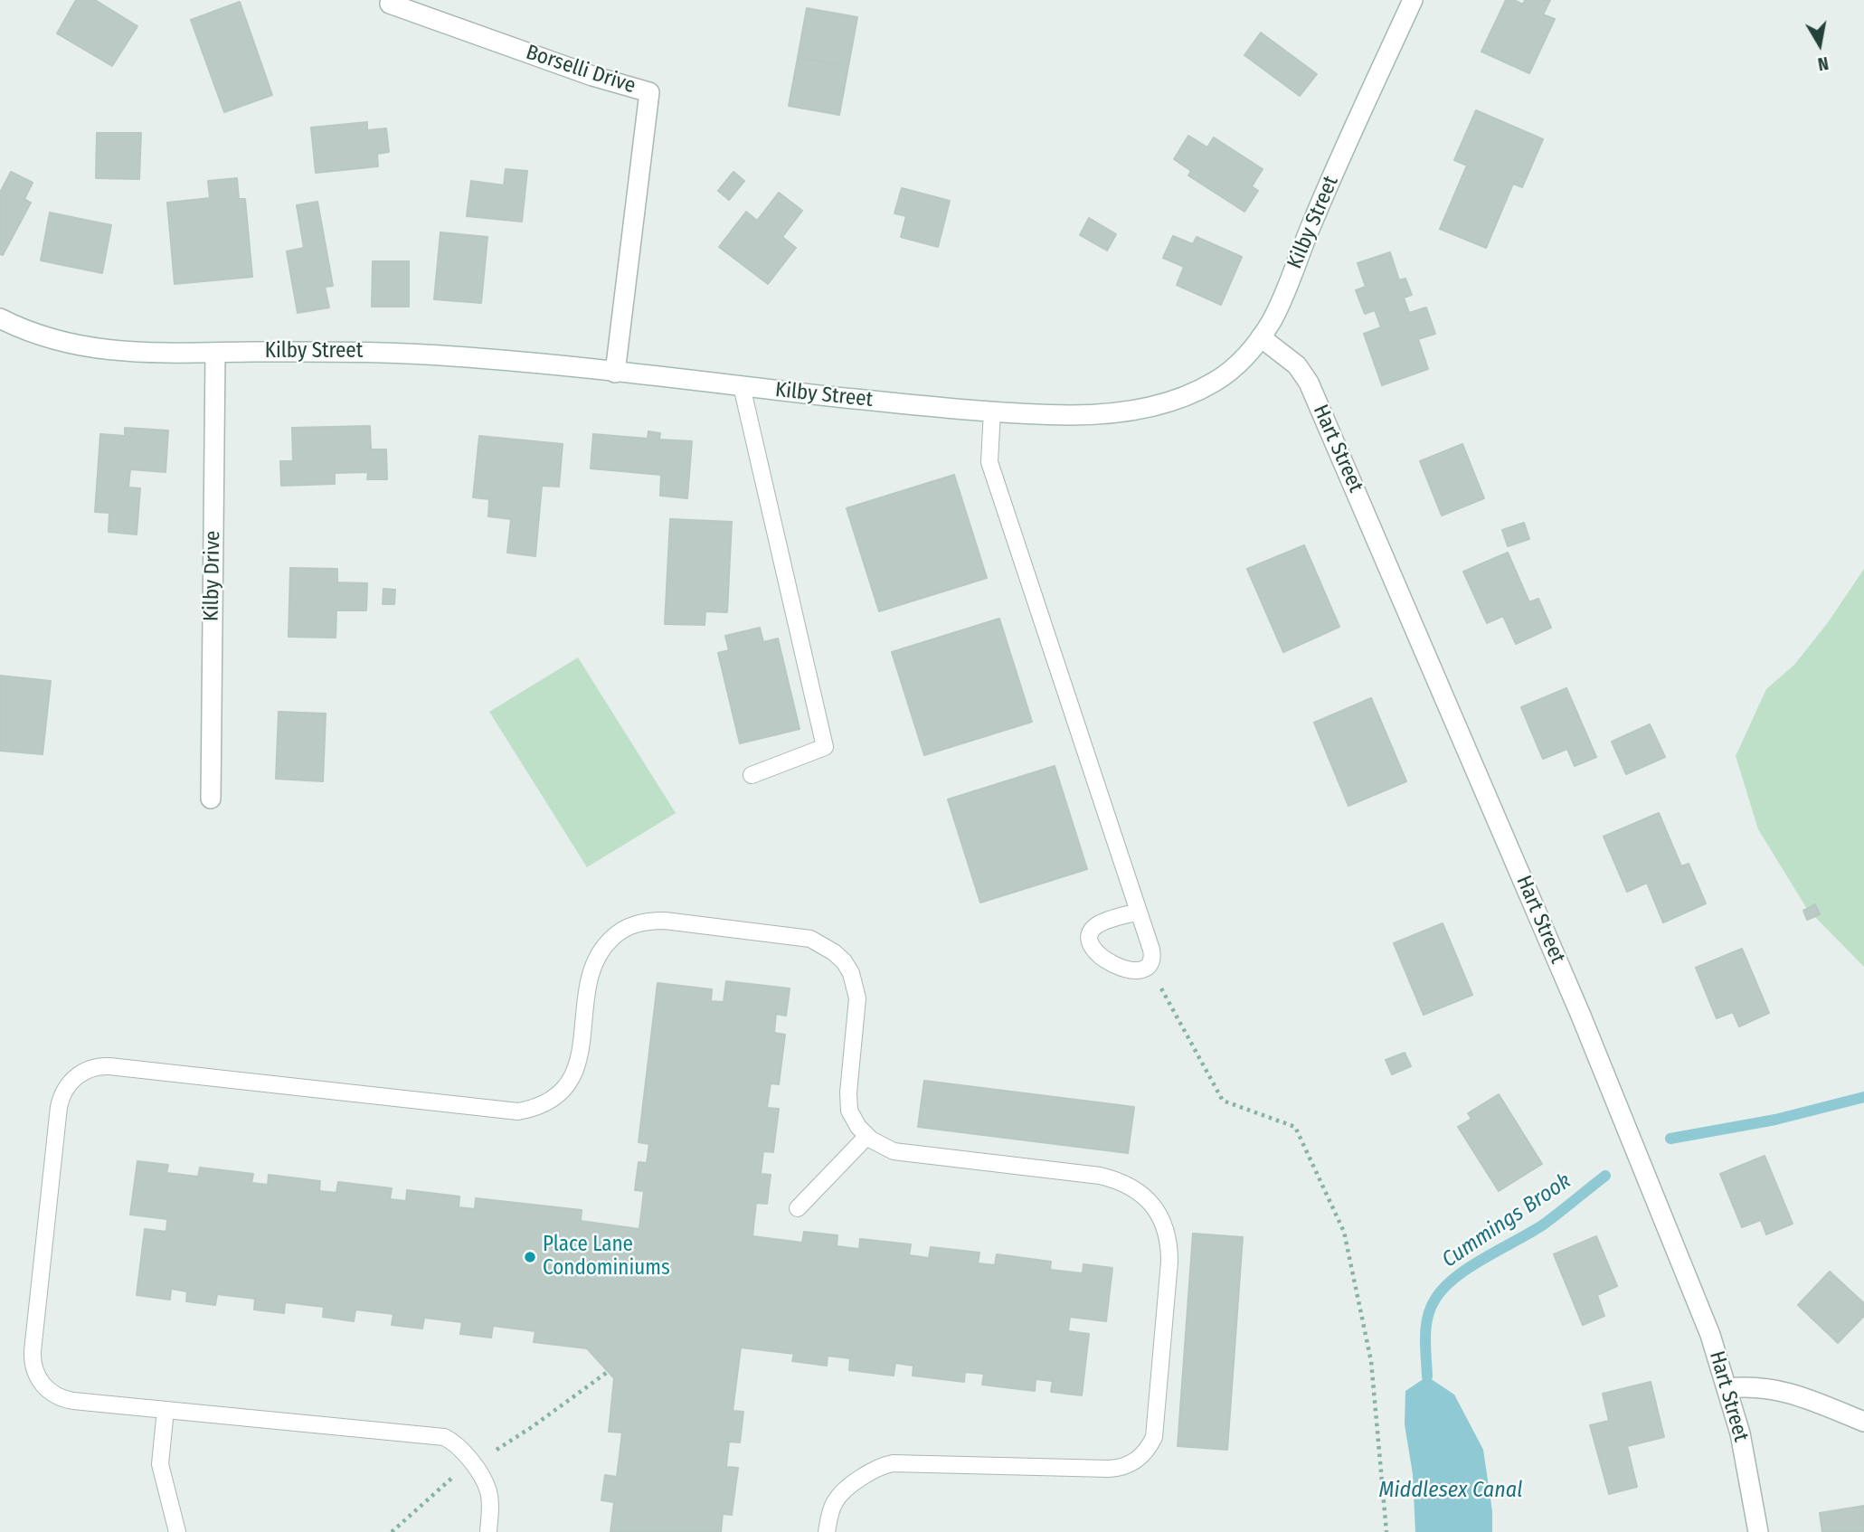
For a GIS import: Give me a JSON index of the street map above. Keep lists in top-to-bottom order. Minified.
{"streets":{"street":["Borselli Drive","Kilby Street","Hart Street","Kilby Drive"]},"crossings":[["Borselli Drive","Kilby Street"],["Kilby Street","Hart Street"],["Kilby Street","Kilby Drive"]],"water":["Cummings Brook","Middlesex Canal"],"places":["Place Lane Condominiums"],"north":"bottom"}
